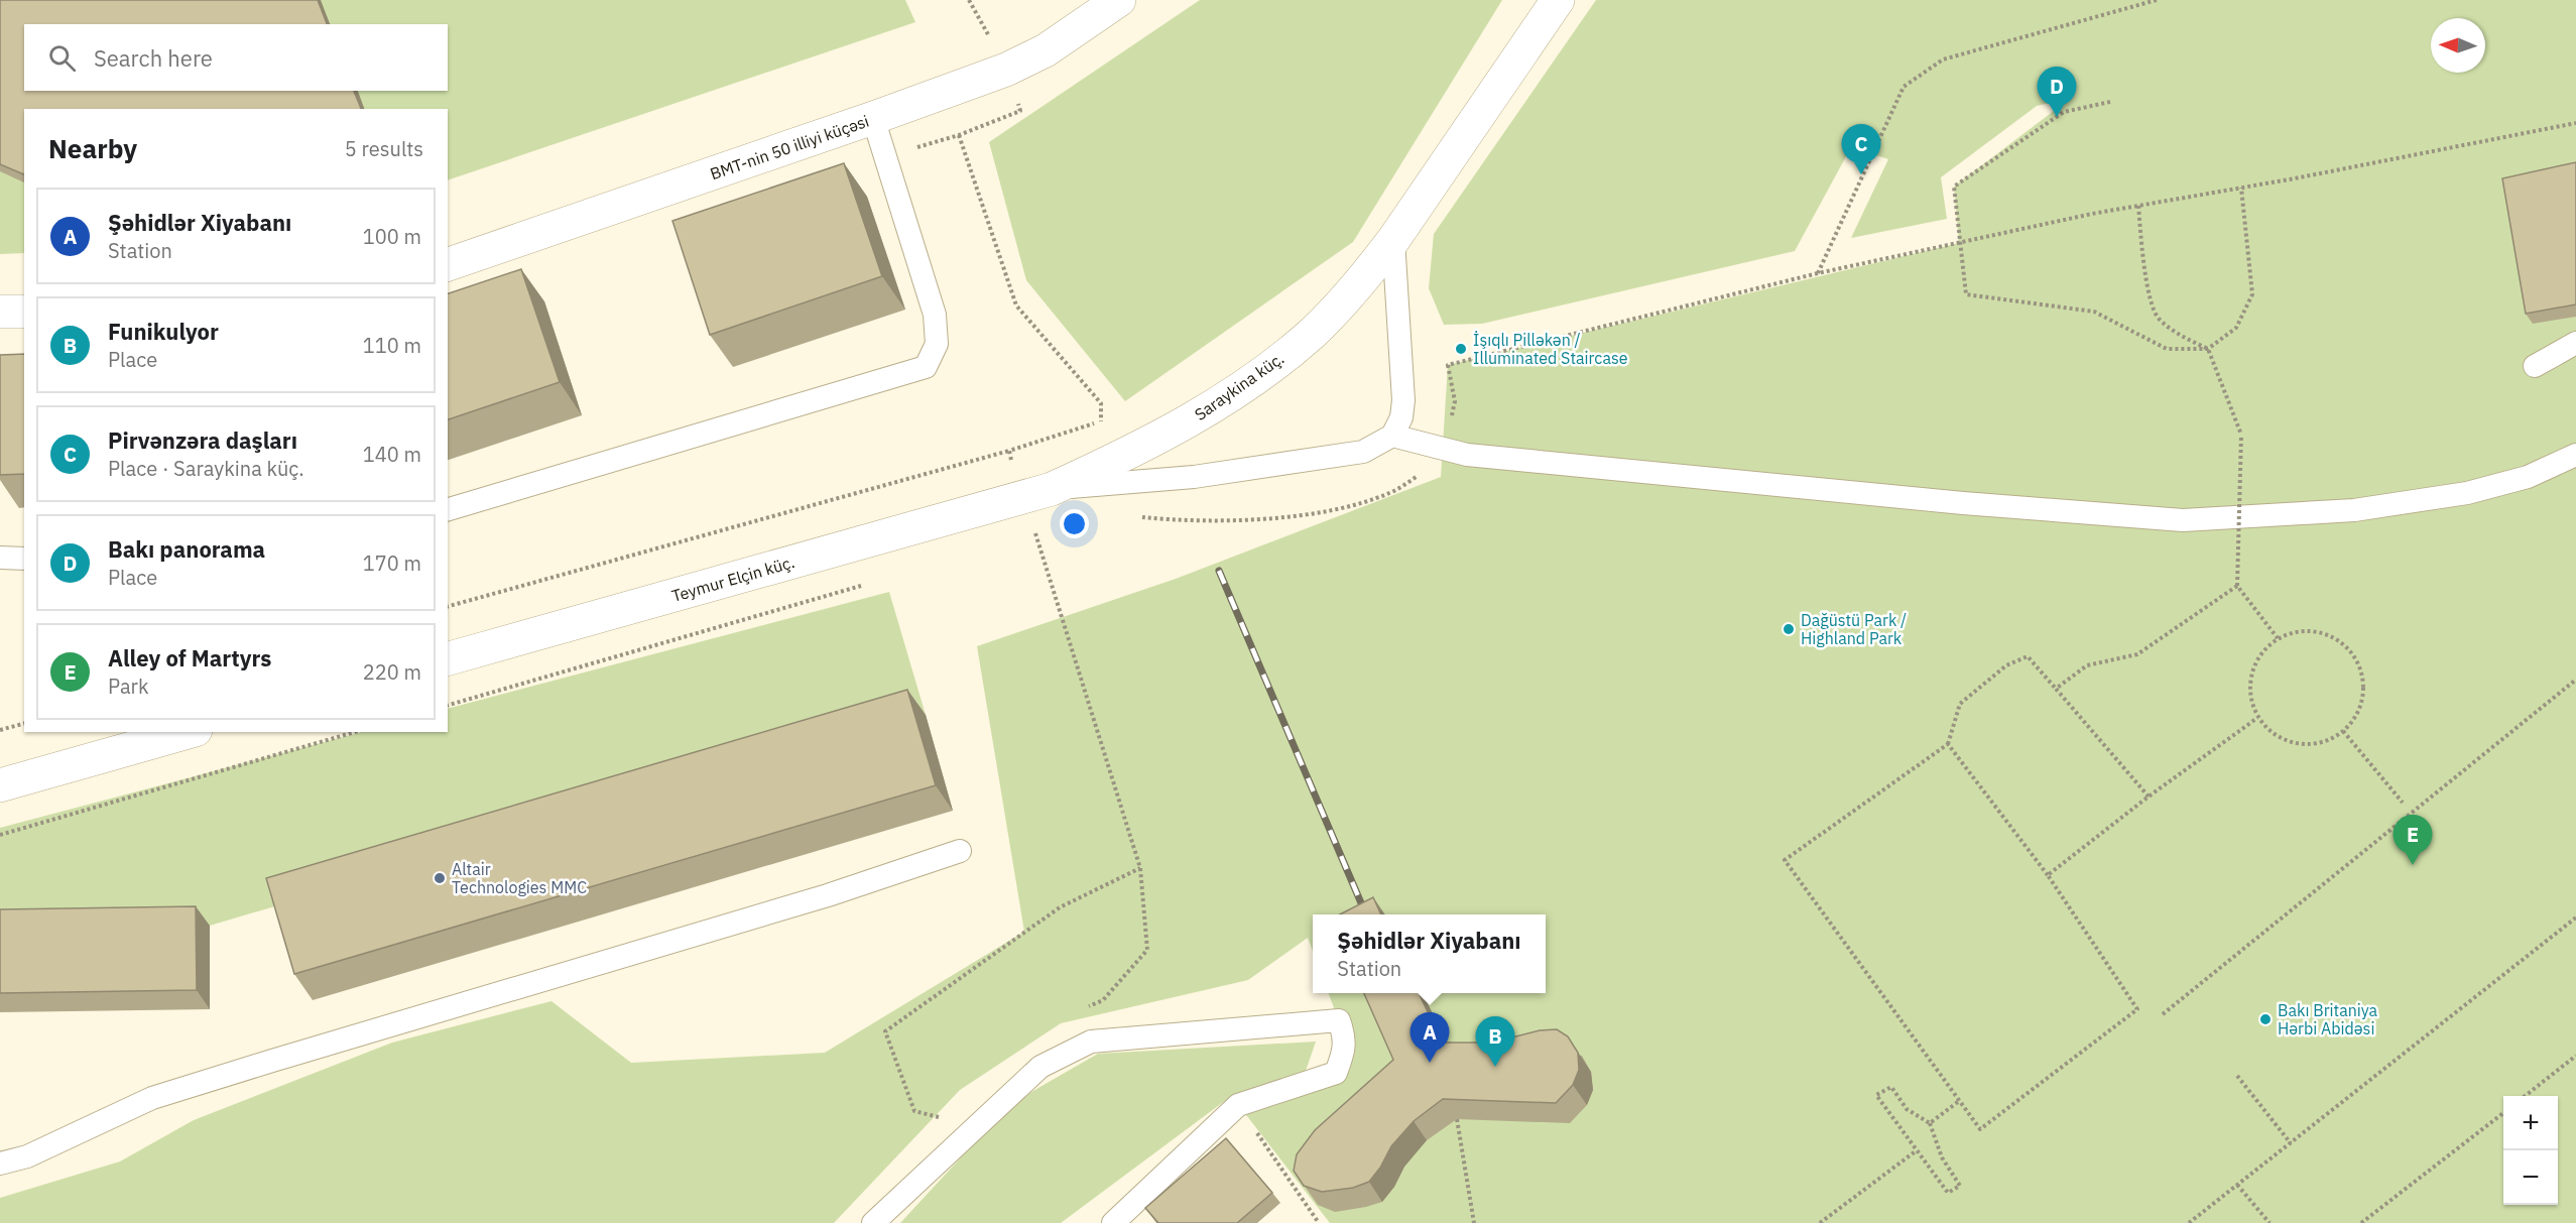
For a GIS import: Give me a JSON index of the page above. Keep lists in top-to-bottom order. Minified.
{"streets":{"street":["BMT-nin 50 illiyi küçəsi","Saraykina küç.","Teymur Elçin küç."]},"crossings":[["Saraykina küç.","Teymur Elçin küç."]],"places":["İşıqlı Pilləkən / Illuminated Staircase","Dağüstü Park / Highland Park","Altair Technologies MMC","Bakı Britaniya Hərbi Abidəsi"],"north":"left","page":{"search":"Search here","pins":["D","C","E","A","B"],"heading":["Nearby","5 results"],"list":[{"mark":"A","name":"Şəhidlər Xiyabanı","note":"Station","value":"100 m"},{"mark":"B","name":"Funikulyor","note":"Place","value":"110 m"},{"mark":"C","name":"Pirvənzəra daşları","note":"Place · Saraykina küç.","value":"140 m"},{"mark":"D","name":"Bakı panorama","note":"Place","value":"170 m"},{"mark":"E","name":"Alley of Martyrs","note":"Park","value":"220 m"}],"popup":["Şəhidlər Xiyabanı","Station"],"map_buttons":["+","−"]}}
